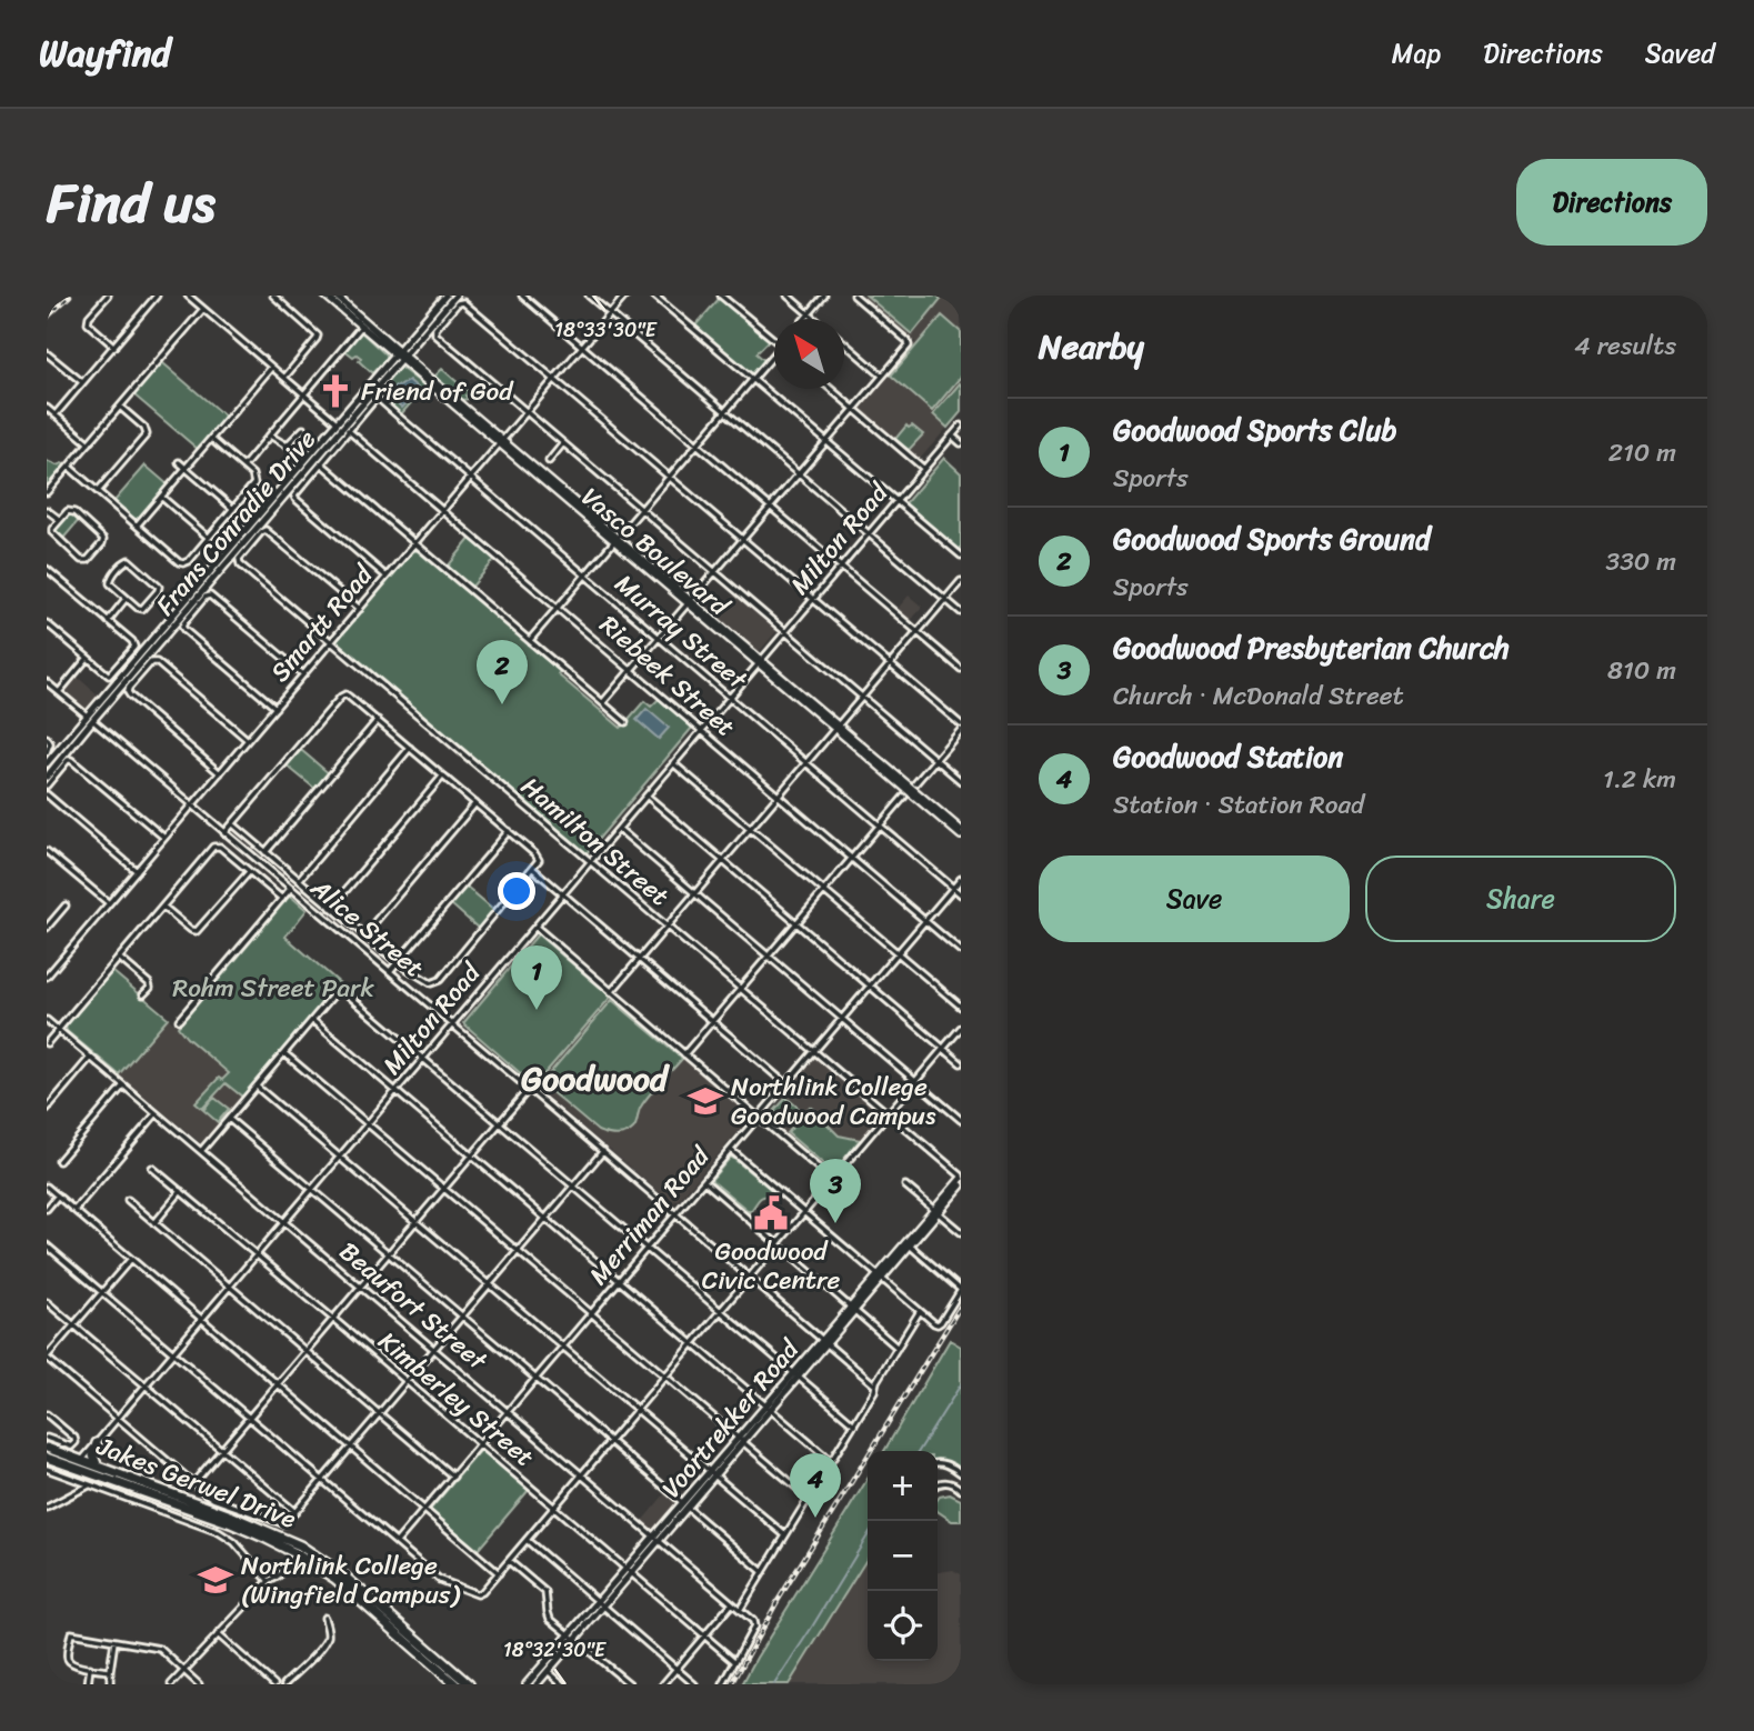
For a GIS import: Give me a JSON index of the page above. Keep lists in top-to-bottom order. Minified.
{"streets":{"highway":["Jakes Gerwel Drive"],"main road":["Frans Conradie Drive","Vasco Boulevard","Voortrekker Road"],"street":["Milton Road","Smartt Road","Murray Street","Riebeek Street","Hamilton Street","Alice Street","Merriman Road","Beaufort Street","Kimberley Street"]},"crossings":[["Frans Conradie Drive","Vasco Boulevard"],["Frans Conradie Drive","Murray Street"],["Frans Conradie Drive","Riebeek Street"],["Frans Conradie Drive","Alice Street"],["Milton Road","Vasco Boulevard"],["Milton Road","Murray Street"],["Milton Road","Riebeek Street"],["Milton Road","Hamilton Street"],["Milton Road","Alice Street"],["Milton Road","Beaufort Street"],["Milton Road","Kimberley Street"],["Milton Road","Jakes Gerwel Drive"],["Vasco Boulevard","Smartt Road"],["Smartt Road","Murray Street"],["Smartt Road","Riebeek Street"],["Smartt Road","Hamilton Street"],["Smartt Road","Alice Street"],["Murray Street","Riebeek Street"],["Murray Street","Merriman Road"],["Riebeek Street","Merriman Road"],["Hamilton Street","Merriman Road"],["Hamilton Street","Voortrekker Road"],["Alice Street","Merriman Road"],["Alice Street","Voortrekker Road"],["Merriman Road","Beaufort Street"],["Merriman Road","Kimberley Street"],["Beaufort Street","Kimberley Street"],["Beaufort Street","Voortrekker Road"],["Kimberley Street","Voortrekker Road"]],"districts":["Goodwood"],"parks":["Rohm Street Park"],"places":{"church":["Friend of God"],"school or university":["Northlink College Goodwood Campus","Northlink College (Wingfield Campus)"],"public building":["Goodwood Civic Centre"]},"north":"top left","page":{"header":"Wayfind","nav":["Map","Directions","Saved"],"title":"Find us","buttons":["Directions",["Save","Share"]],"heading":["Nearby","4 results"],"list":[{"mark":"1","name":"Goodwood Sports Club","note":"Sports","value":"210 m"},{"mark":"2","name":"Goodwood Sports Ground","note":"Sports","value":"330 m"},{"mark":"3","name":"Goodwood Presbyterian Church","note":"Church · McDonald Street","value":"810 m"},{"mark":"4","name":"Goodwood Station","note":"Station · Station Road","value":"1.2 km"}],"pins":["2","1","3","4"],"map_buttons":["+","−"]},"coordinates":["18°33'30\"E","18°32'30\"E"]}
